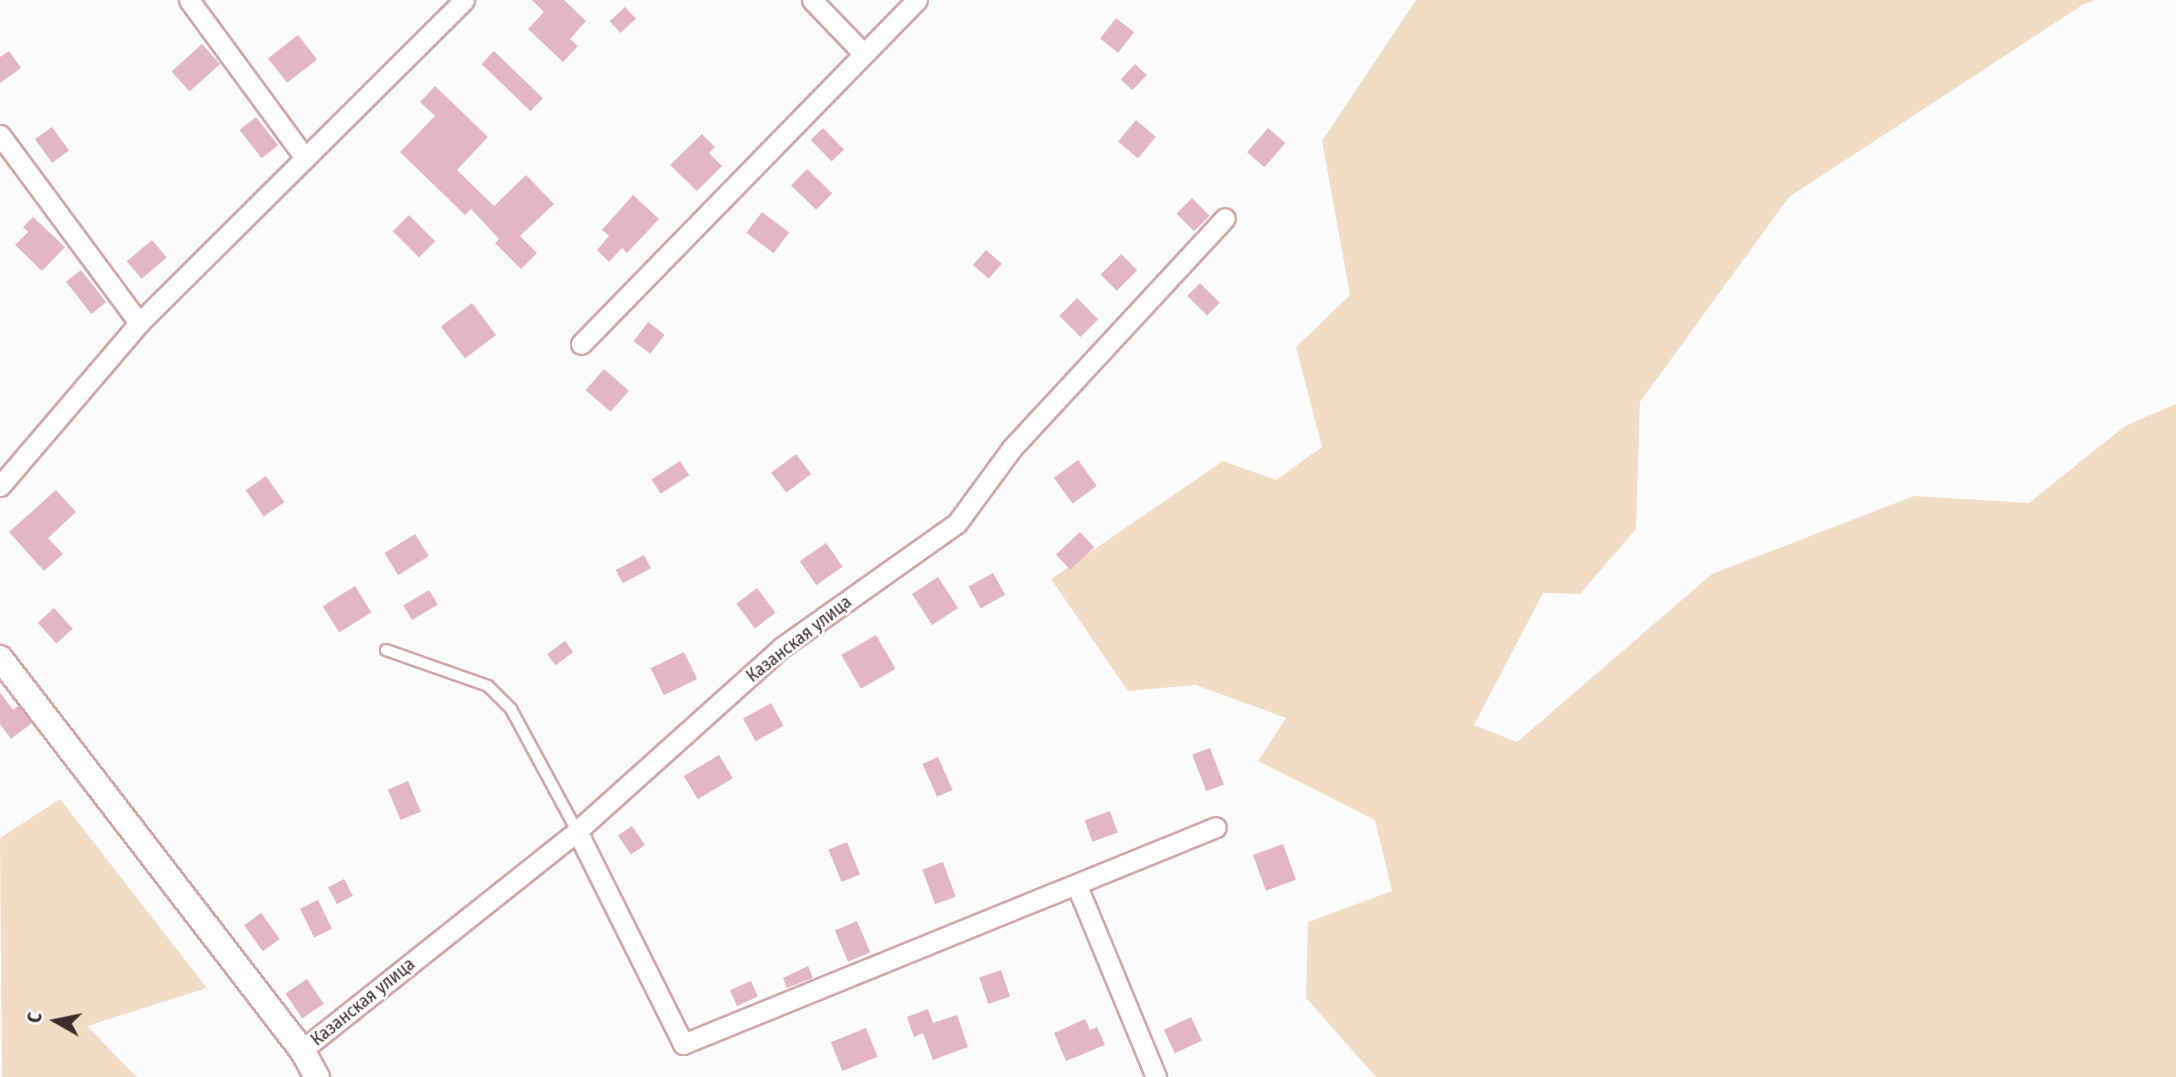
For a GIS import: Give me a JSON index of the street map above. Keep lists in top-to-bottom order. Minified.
{"streets":{"street":["Казанская улица"]},"north":"left"}
